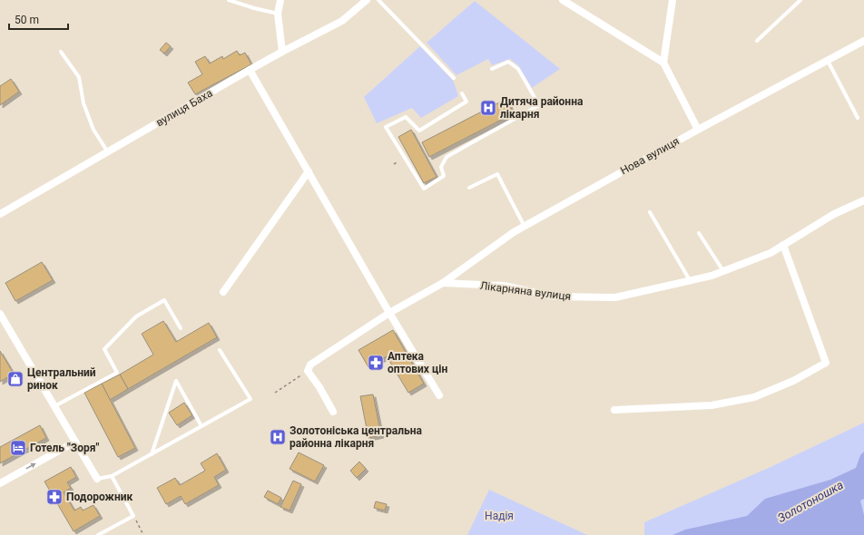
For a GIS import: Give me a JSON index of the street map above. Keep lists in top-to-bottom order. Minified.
{"streets":{"street":["вулиця Баха","Нова вулиця","Лікарняна вулиця"]},"crossings":[["Нова вулиця","Лікарняна вулиця"]],"water":["Золотоношка"],"parks":["Надія"],"places":{"hospital":["Дитяча районна лікарня","Золотоніська центральна районна лікарня"],"pharmacy":["Аптека оптових цін","Подорожник"],"shop":["Центральний ринок"],"hotel":["Готель \"Зоря\""]},"scale_bar":"50 m"}
